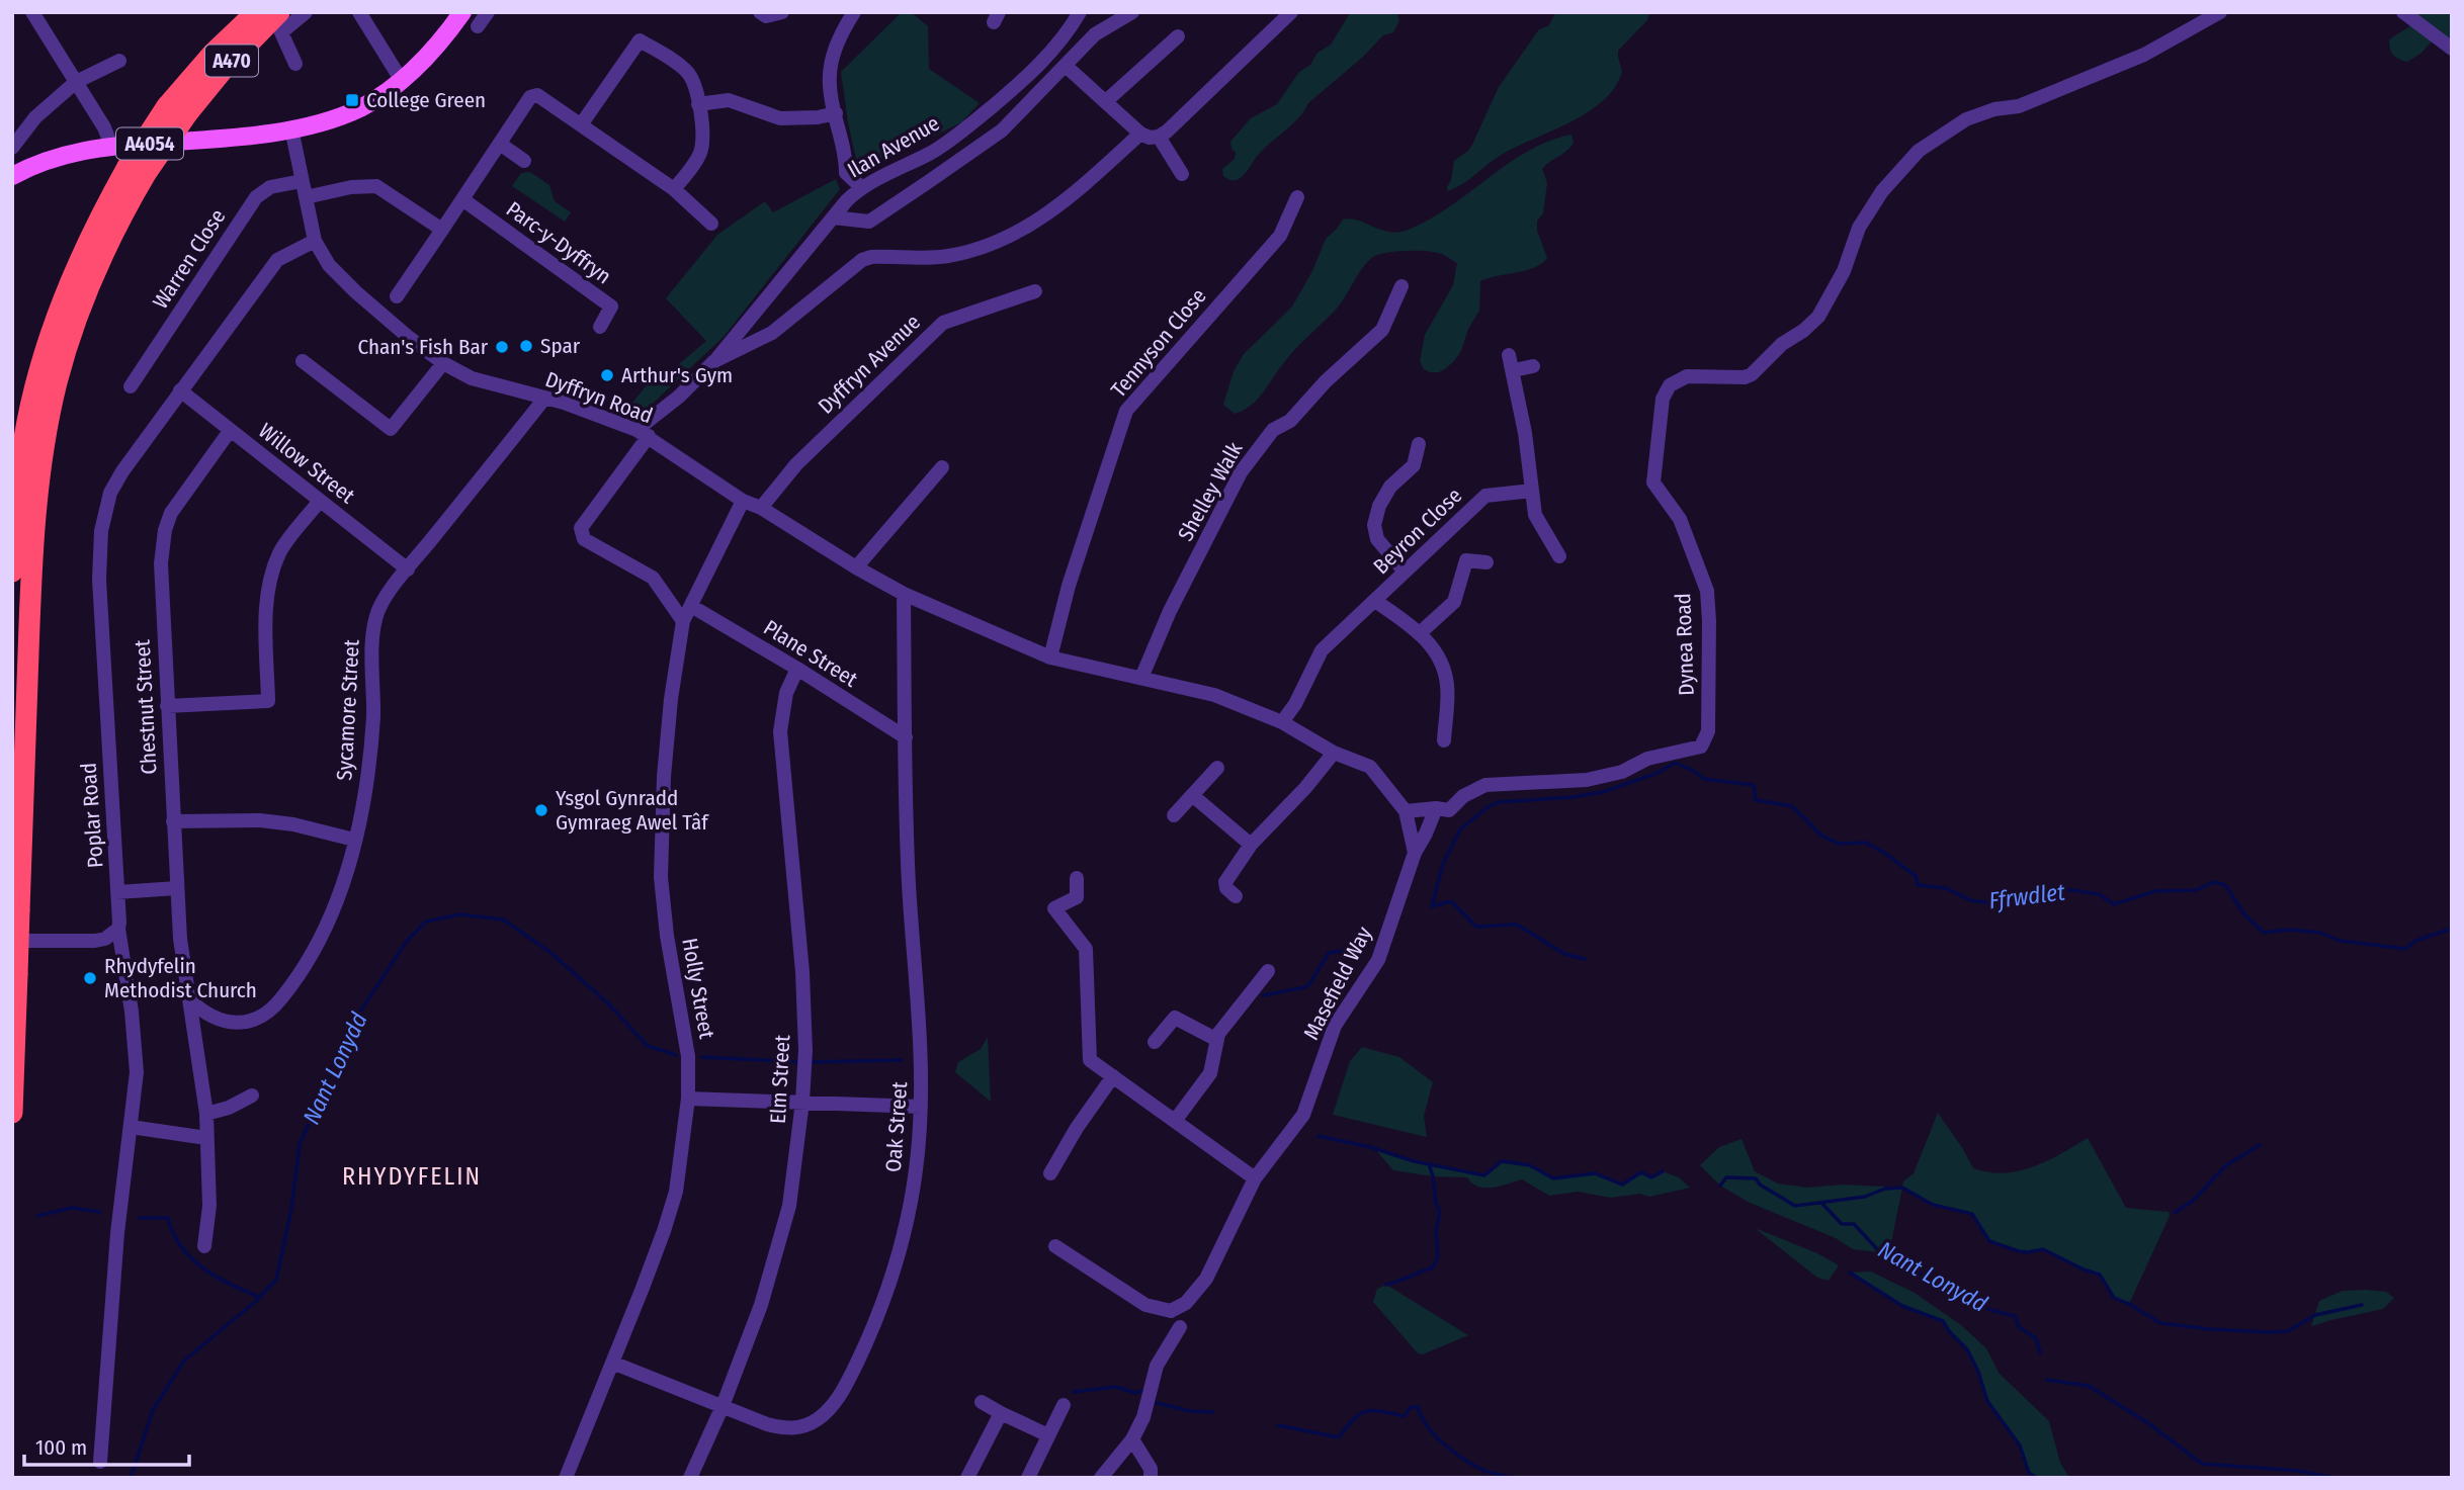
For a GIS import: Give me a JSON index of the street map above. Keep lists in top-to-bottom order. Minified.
{"streets":{"highway":["A470"],"main road":["A4054"],"street":["Ilan Avenue","Parc-y-Dyffryn","Warren Close","Tennyson Close","Dyffryn Avenue","Dyffryn Road","Willow Street","Shelley Walk","Beyron Close","Dynea Road","Plane Street","Chestnut Street","Sycamore Street","Poplar Road","Masefield Way","Holly Street","Elm Street","Oak Street"]},"crossings":[["A4054","Dyffryn Road"],["Warren Close","Dyffryn Road"],["Tennyson Close","Dyffryn Road"],["Dyffryn Avenue","Dyffryn Road"],["Dyffryn Road","Sycamore Street"],["Dyffryn Road","Poplar Road"],["Dyffryn Road","Holly Street"],["Dyffryn Road","Oak Street"],["Willow Street","Chestnut Street"],["Willow Street","Sycamore Street"],["Willow Street","Poplar Road"],["Dynea Road","Masefield Way"],["Plane Street","Holly Street"],["Plane Street","Elm Street"],["Plane Street","Oak Street"],["Chestnut Street","Sycamore Street"],["Holly Street","Oak Street"],["Elm Street","Oak Street"]],"districts":["RHYDYFELIN"],"water":["Ffrwdlet","Nant Lonydd"],"places":{"transit":["College Green"],"other":["Spar","Chan's Fish Bar","Arthur's Gym","Ysgol Gynradd Gymraeg Awel Tâf","Rhydyfelin Methodist Church"]},"scale_bar":"100 m"}
